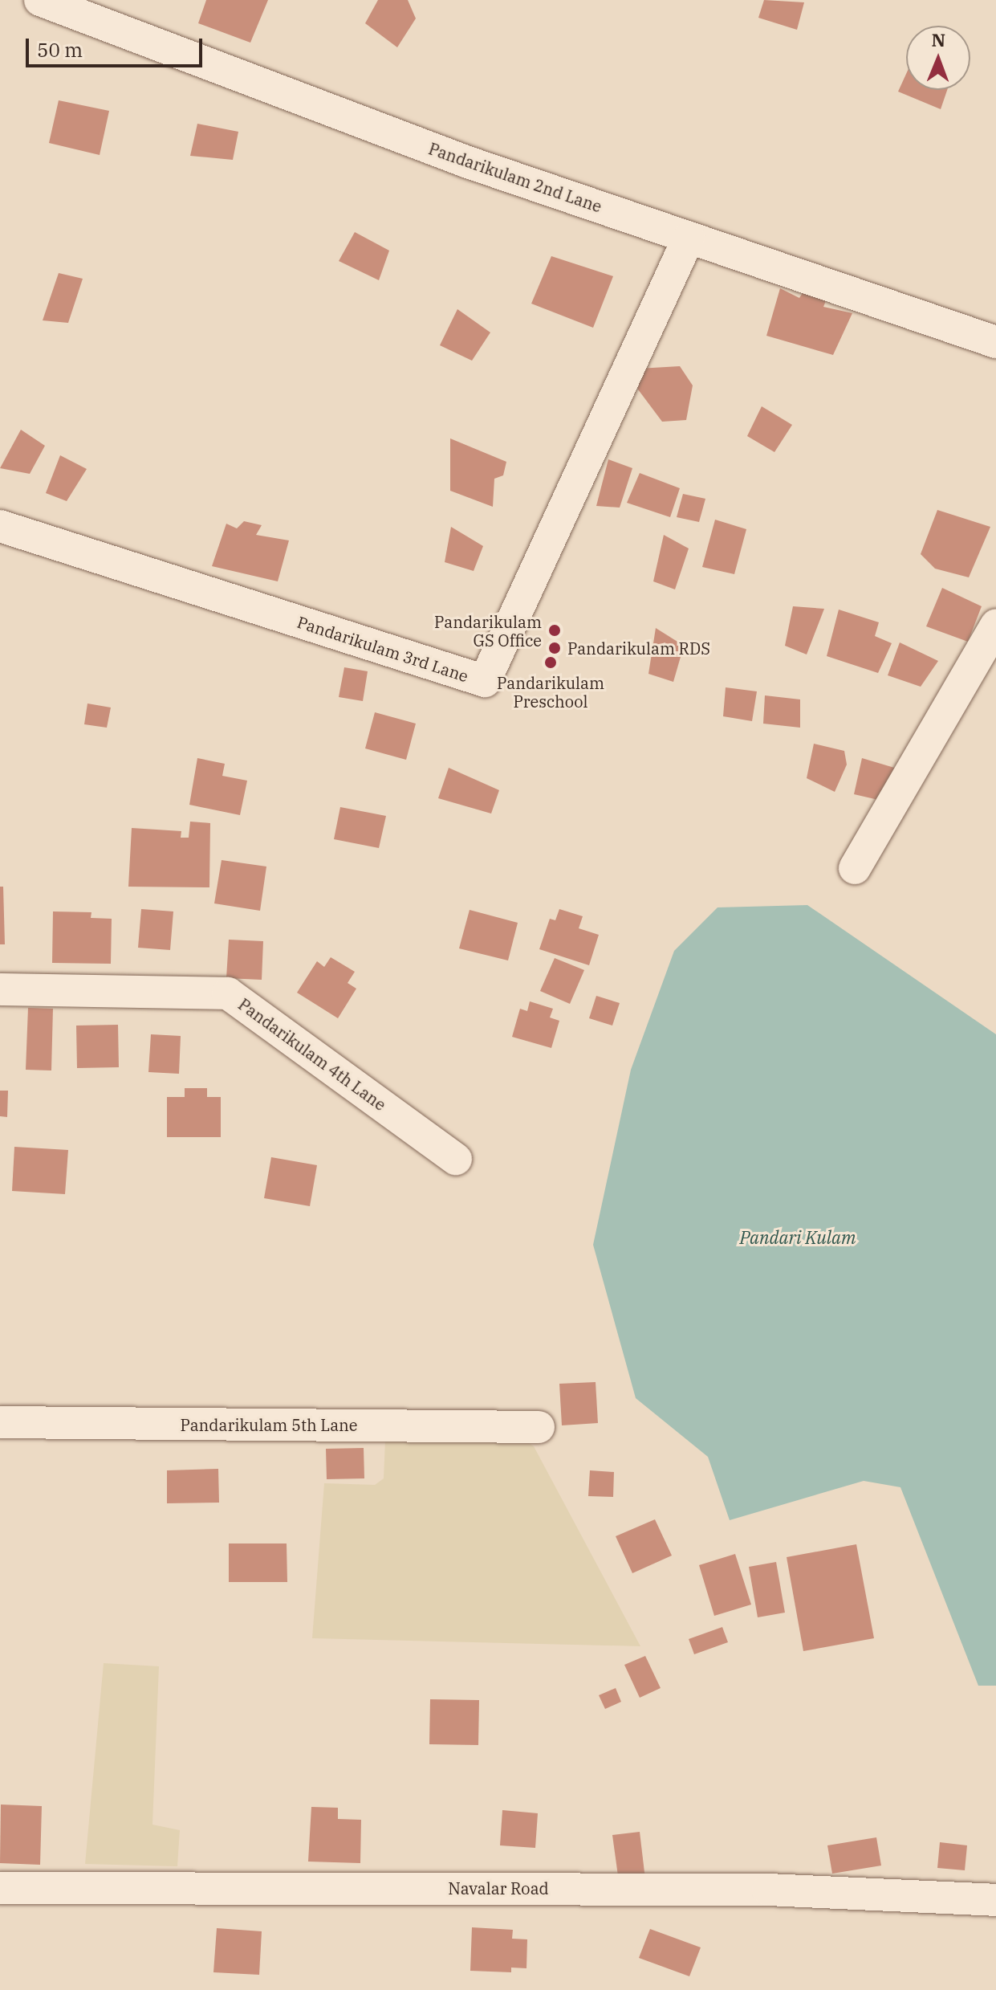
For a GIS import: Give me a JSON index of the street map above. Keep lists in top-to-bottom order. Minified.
{"streets":{"street":["Pandarikulam 2nd Lane","Pandarikulam 3rd Lane","Pandarikulam 4th Lane","Pandarikulam 5th Lane","Navalar Road"]},"crossings":[["Pandarikulam 2nd Lane","Pandarikulam 3rd Lane"]],"water":["Pandari Kulam"],"places":["Pandarikulam GS Office","Pandarikulam RDS","Pandarikulam Preschool"],"scale_bar":"50 m","north":"top"}
